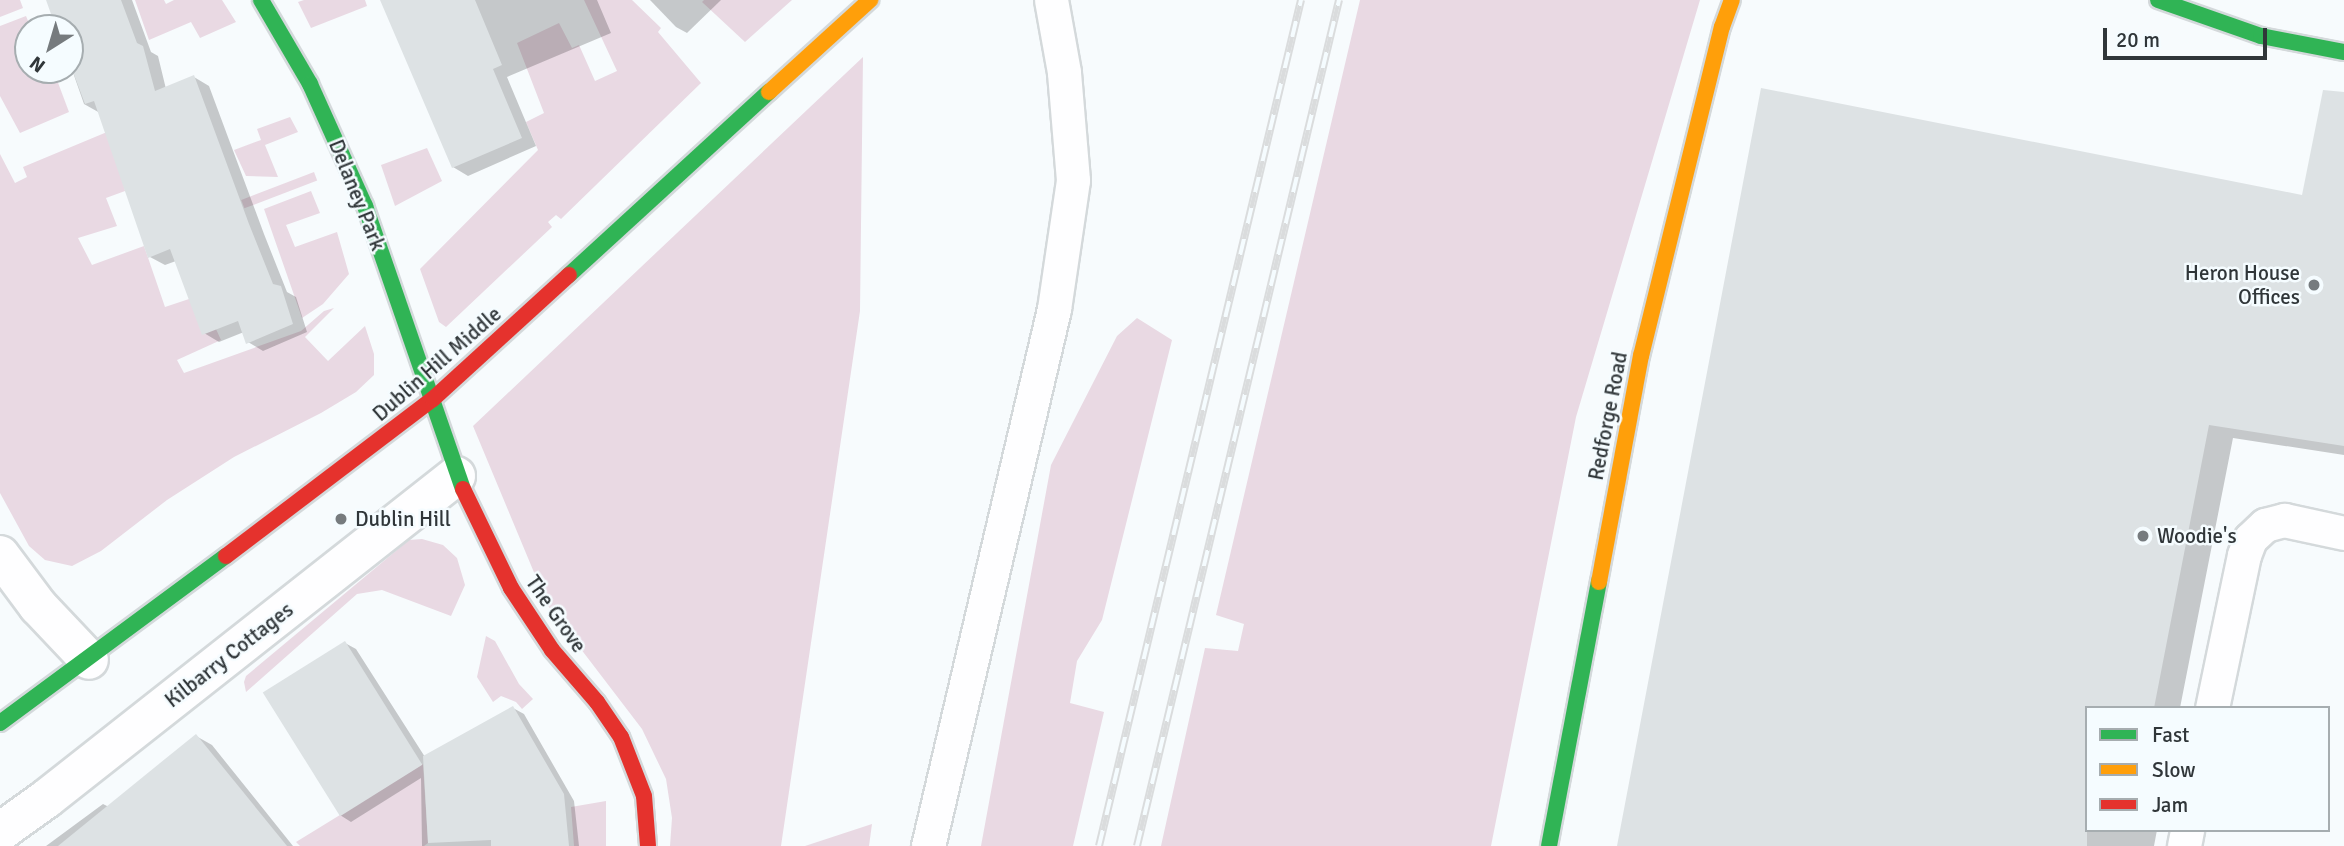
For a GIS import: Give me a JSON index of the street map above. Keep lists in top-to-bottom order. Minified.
{"streets":{"street":["Delaney Park","Dublin Hill Middle","Redforge Road","The Grove","Kilbarry Cottages"]},"crossings":[["Delaney Park","Dublin Hill Middle"],["Delaney Park","The Grove"],["Dublin Hill Middle","The Grove"],["The Grove","Kilbarry Cottages"]],"places":["Heron House Offices","Dublin Hill","Woodie's"],"legend":["Fast","Slow","Jam"],"scale_bar":"20 m","north":"bottom left"}
